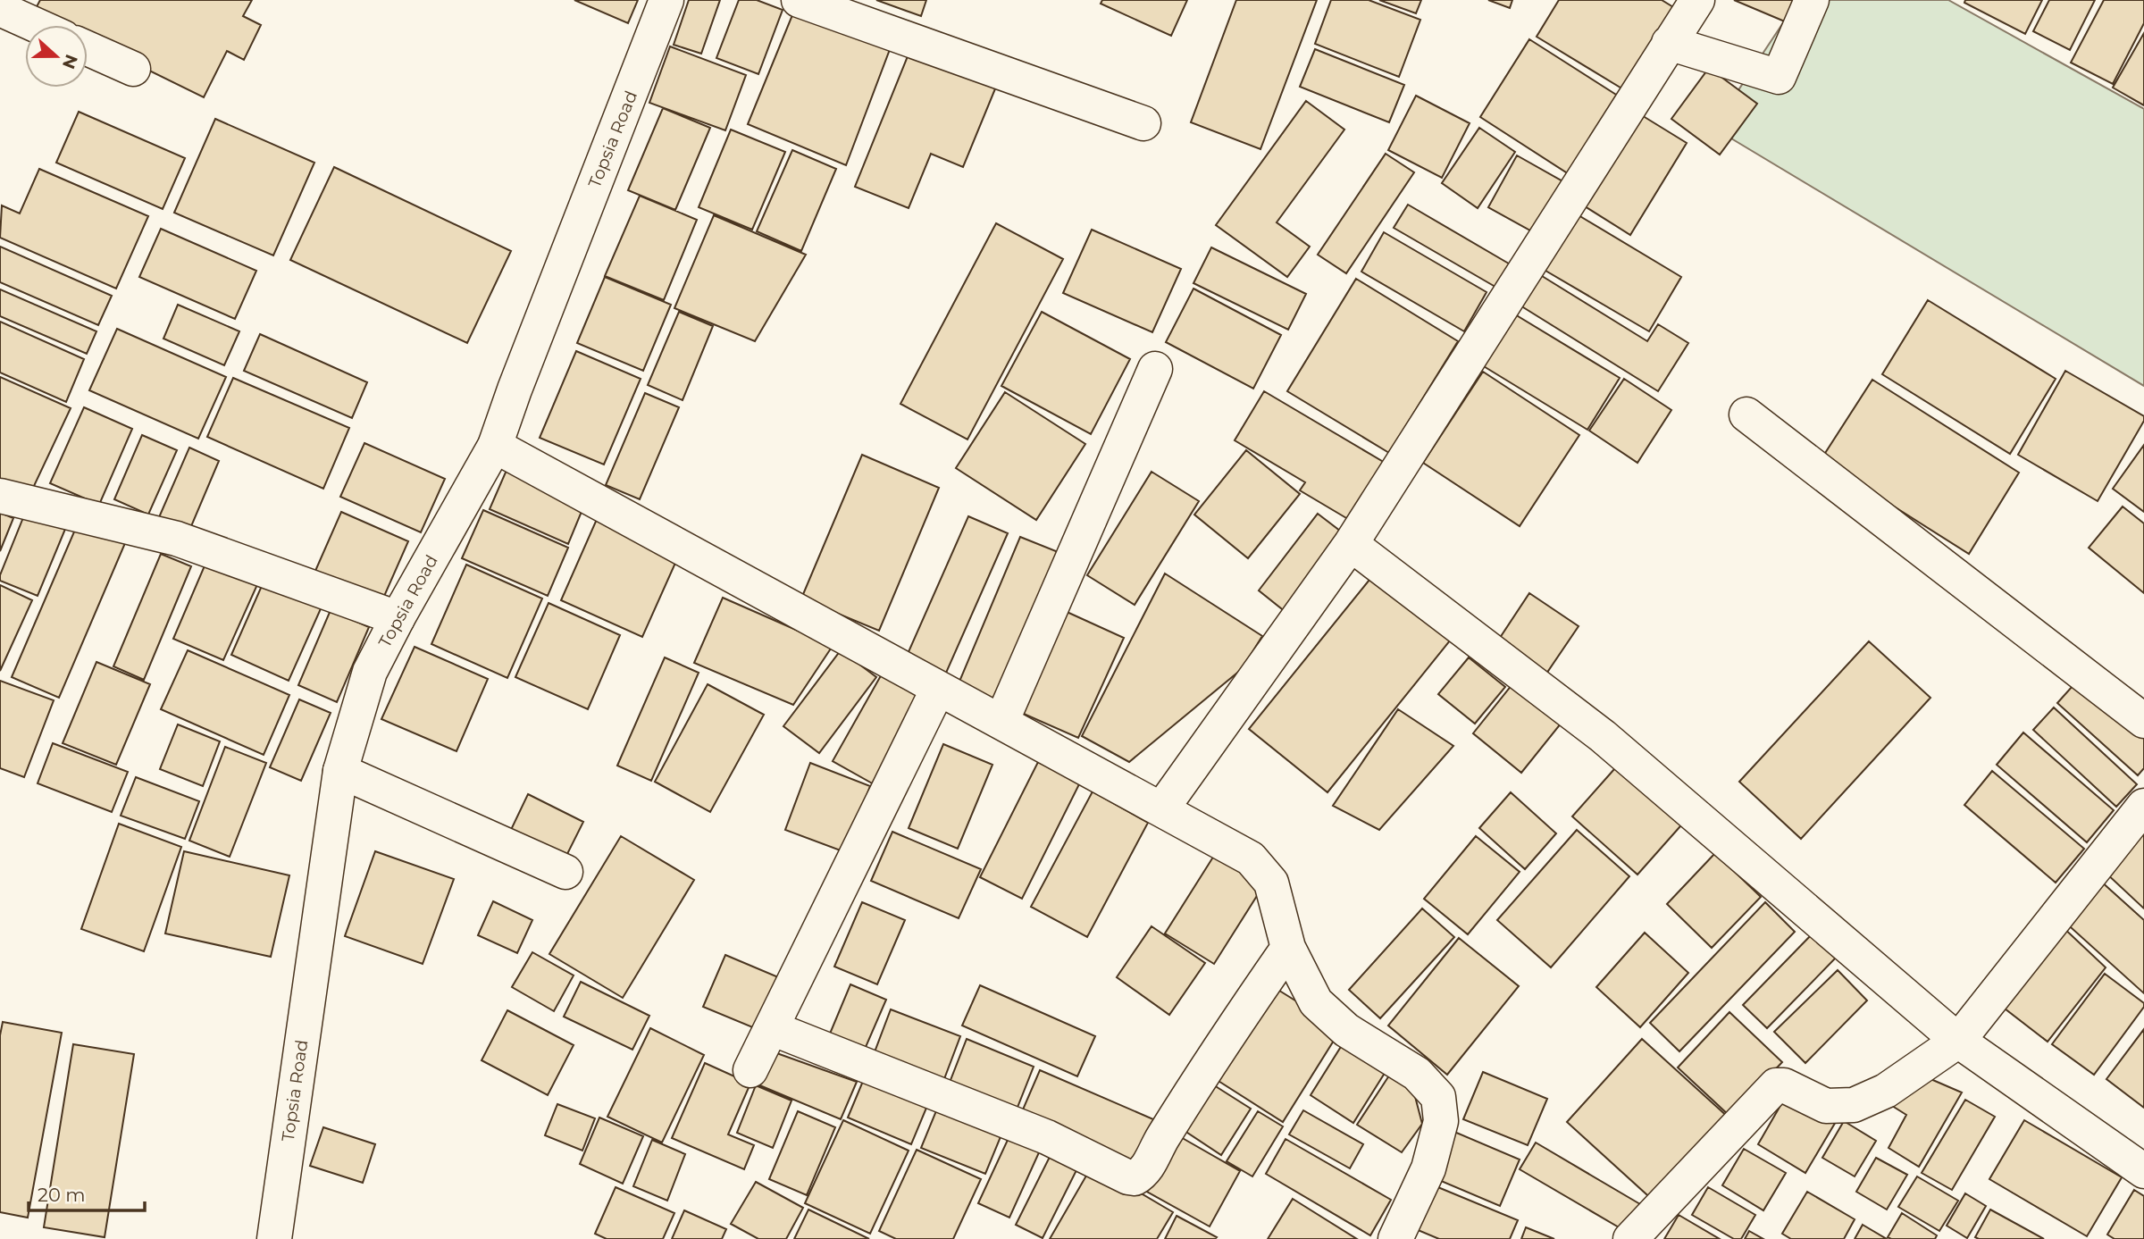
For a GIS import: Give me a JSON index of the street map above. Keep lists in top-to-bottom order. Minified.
{"streets":{"street":["Topsia Road"]},"scale_bar":"20 m","north":"right"}
